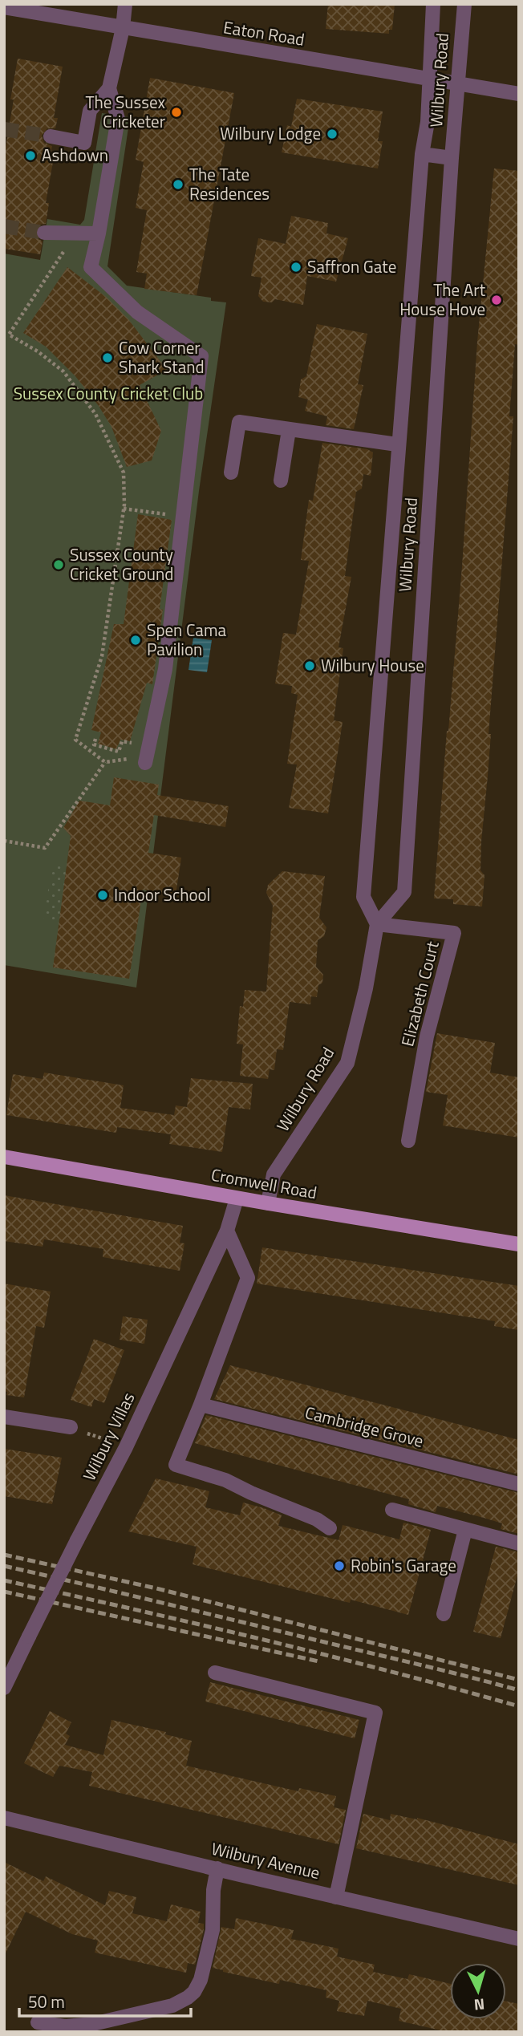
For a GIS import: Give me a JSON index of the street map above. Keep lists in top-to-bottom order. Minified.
{"streets":{"main road":["Cromwell Road"],"street":["Eaton Road","Wilbury Road","Elizabeth Court","Cambridge Grove","Wilbury Villas","Wilbury Avenue"]},"crossings":[["Eaton Road","Wilbury Road"],["Wilbury Road","Elizabeth Court"],["Wilbury Road","Cromwell Road"],["Cromwell Road","Wilbury Villas"]],"parks":["Sussex County Cricket Club"],"places":["The Sussex Cricketer","Wilbury Lodge","Ashdown","The Tate Residences","Saffron Gate","The Art House Hove","Cow Corner Shark Stand","Sussex County Cricket Ground","Spen Cama Pavilion","Wilbury House","Indoor School","Robin's Garage"],"scale_bar":"50 m","north":"bottom"}
